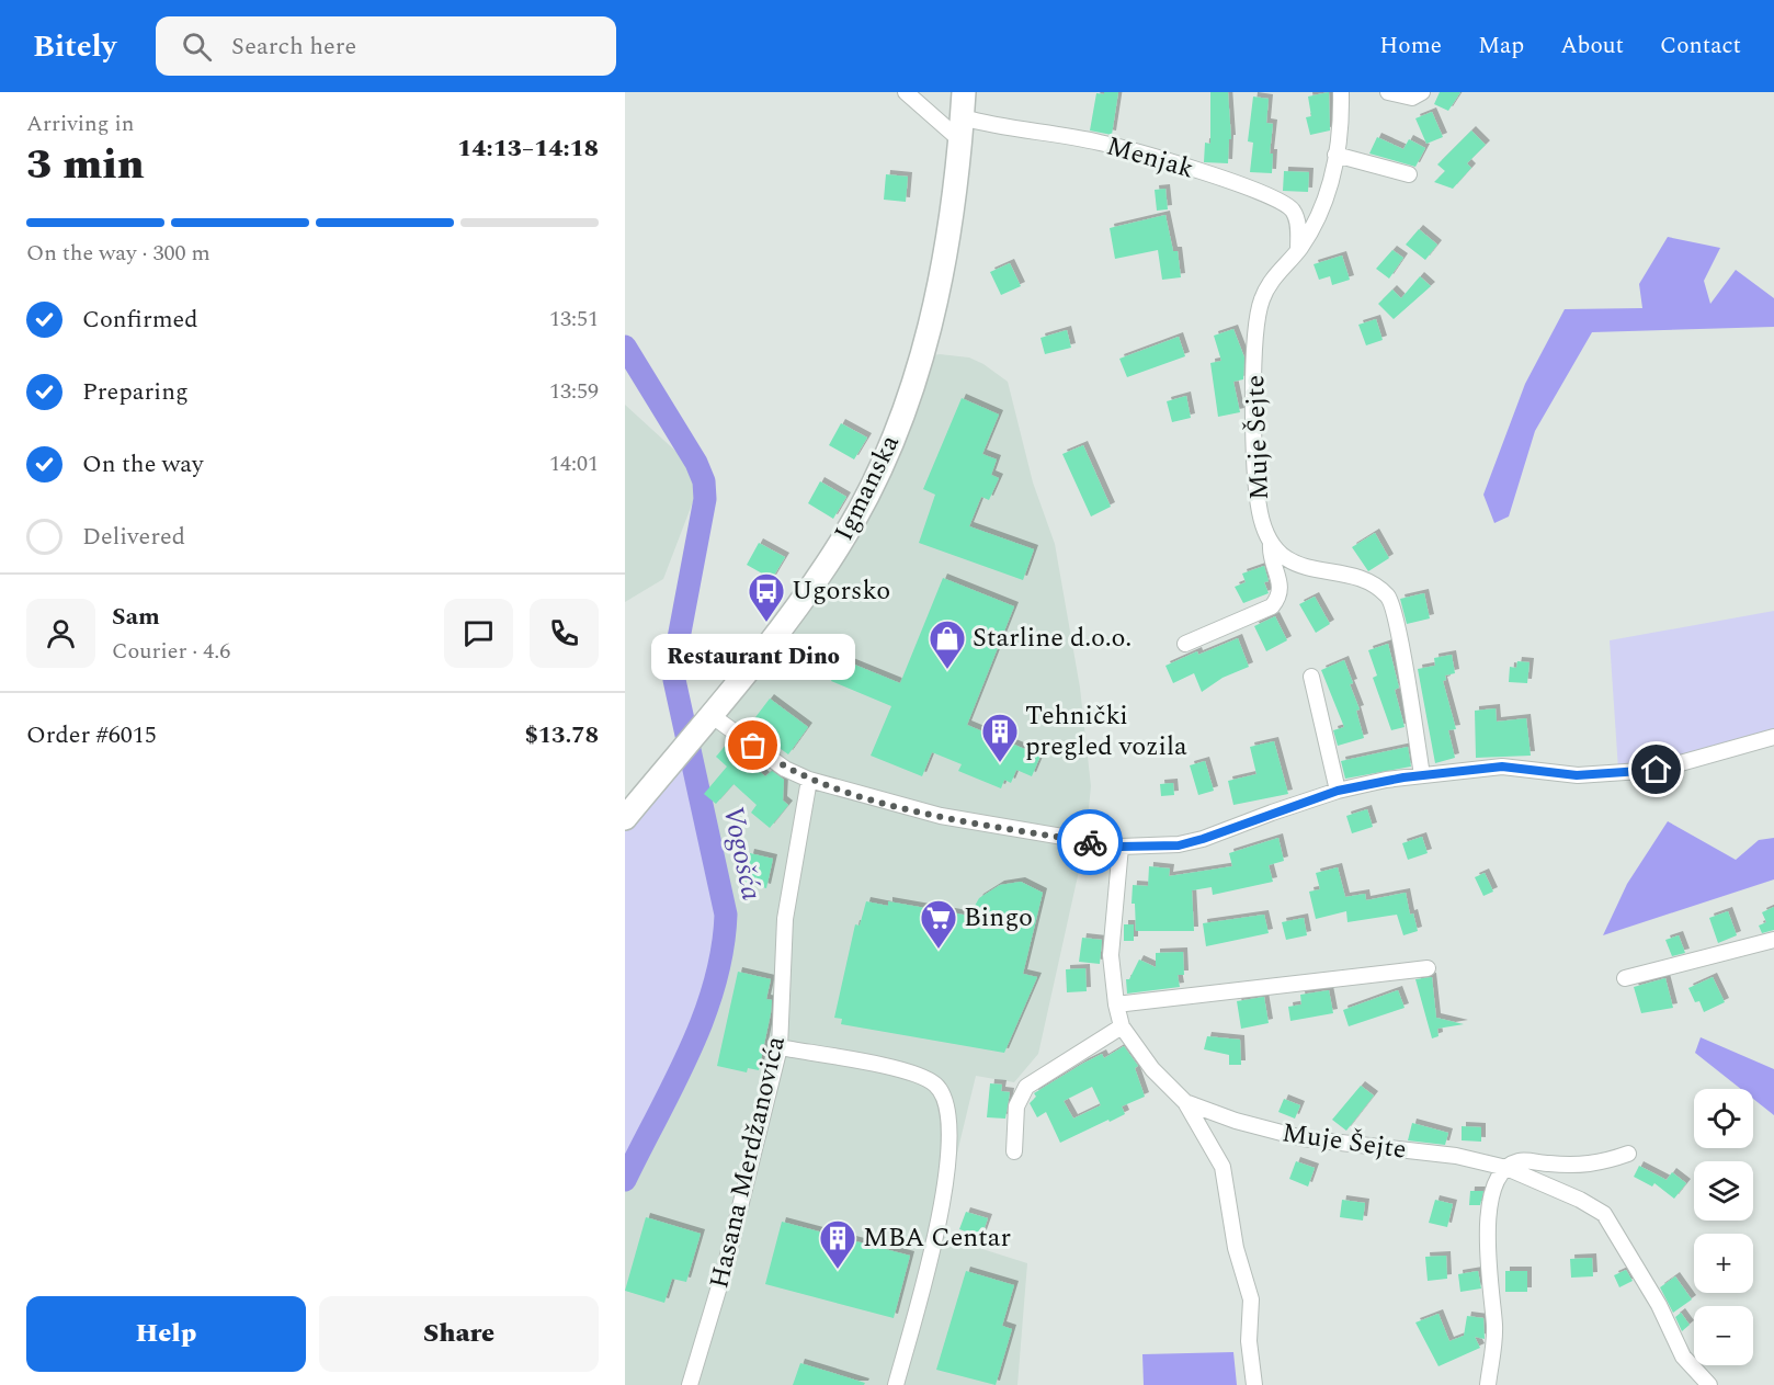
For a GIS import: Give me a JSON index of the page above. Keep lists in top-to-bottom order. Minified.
{"streets":{"main road":["Igmanska"],"street":["Menjak","Muje Šejte","Hasana Merdžanovića"]},"crossings":[["Menjak","Muje Šejte"],["Menjak","Igmanska"]],"water":["Vogošća"],"places":{"bus stop":["Ugorsko"],"shop":["Starline d.o.o."],"other":["Restaurant Dino"],"building":["Tehnički pregled vozila","MBA Centar"],"supermarket":["Bingo"]},"page":{"header":"Bitely","search":"Search here","nav":["Home","Map","About","Contact"],"heading":["3 min","Arriving in","14:13–14:18"],"panel":["Sam","Courier · 4.6","Order #6015","$13.78"],"bar":"On the way · 300 m","list":[["Confirmed","13:51"],["Preparing","13:59"],["On the way","14:01"],"Delivered"],"bubble":"Restaurant Dino","map_buttons":["+","−"],"buttons":["Help","Share"]}}
